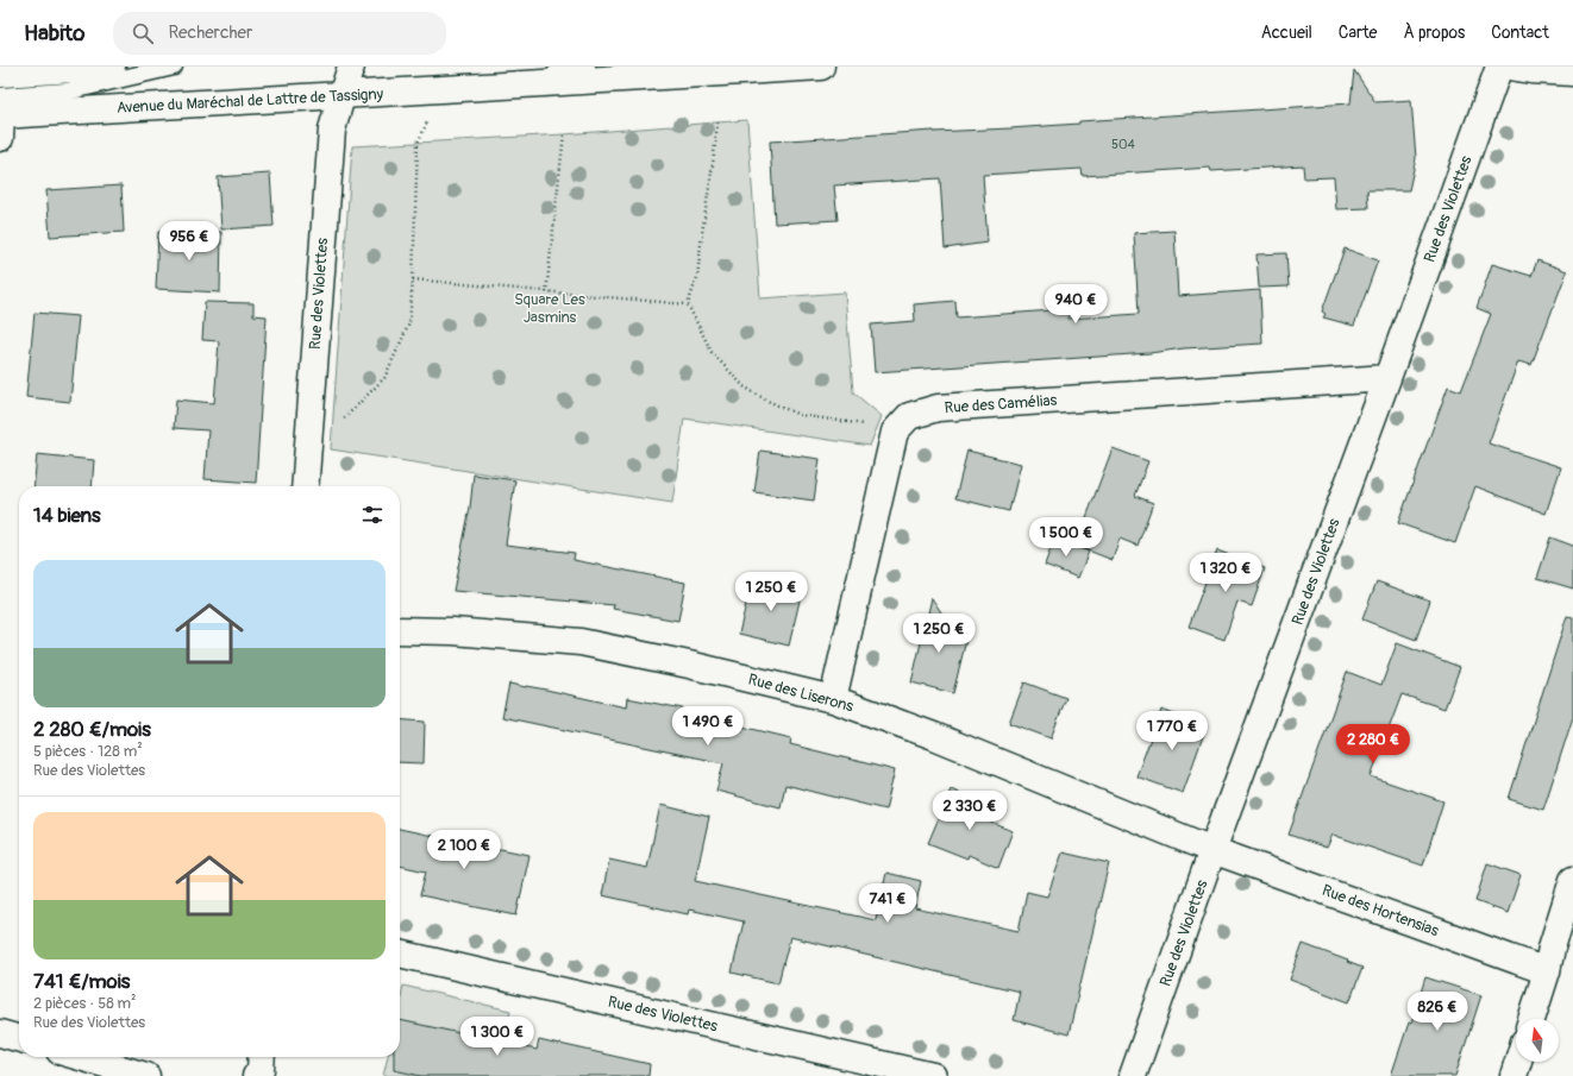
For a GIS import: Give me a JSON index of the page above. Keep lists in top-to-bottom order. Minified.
{"streets":{"street":["Avenue du Maréchal de Lattre de Tassigny","Rue des Violettes","Rue des Camélias","Rue des Liserons","Rue des Hortensias"]},"crossings":[["Avenue du Maréchal de Lattre de Tassigny","Rue des Violettes"],["Rue des Violettes","Rue des Camélias"],["Rue des Violettes","Rue des Liserons"],["Rue des Violettes","Rue des Hortensias"],["Rue des Liserons","Rue des Hortensias"]],"parks":["Square Les Jasmins"],"house_numbers":["504"],"north":"top","page":{"header":"Habito","search":"Rechercher","nav":["Accueil","Carte","À propos","Contact"],"price":["956 €","940 €","1 500 €","1 320 €","1 250 €","1 250 €","1 490 €","1 770 €","2 280 €","2 330 €","2 100 €","741 €","826 €","1 300 €"],"heading":"14 biens","list":[{"name":"2 280 €/mois","note":"5 pièces · 128 m² · Rue des Violettes"},{"name":"741 €/mois","note":"2 pièces · 58 m² · Rue des Violettes"}]}}
